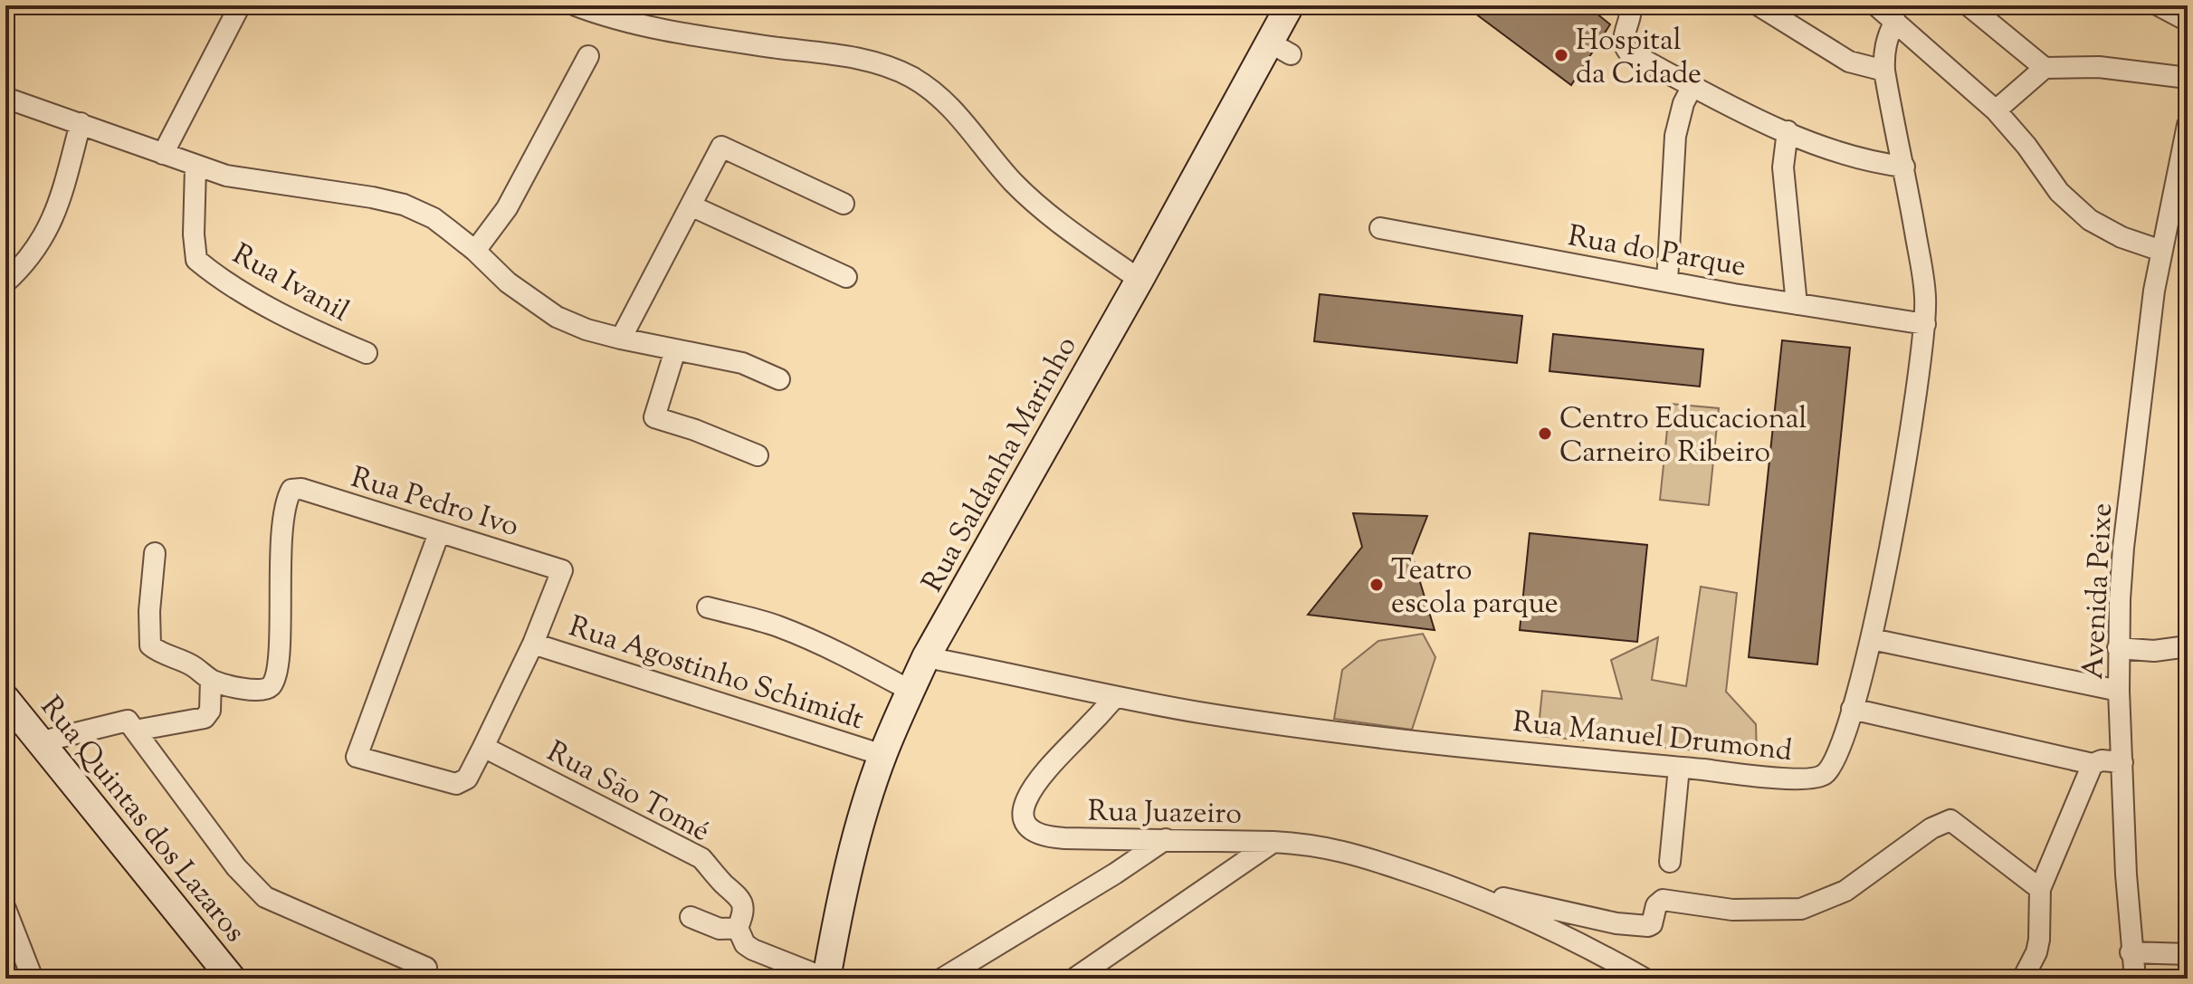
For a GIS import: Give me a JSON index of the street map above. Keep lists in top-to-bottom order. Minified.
{"streets":{"main road":["Rua Saldanha Marinho","Rua Quintas dos Lazaros"],"street":["Rua do Parque","Rua Ivanil","Rua Pedro Ivo","Avenida Peixe","Rua Agostinho Schimidt","Rua Manuel Drumond","Rua Sāo Tomé","Rua Juazeiro"]},"crossings":[["Rua do Parque","Rua Manuel Drumond"],["Rua Saldanha Marinho","Rua Agostinho Schimidt"],["Rua Saldanha Marinho","Rua Manuel Drumond"],["Rua Pedro Ivo","Rua Agostinho Schimidt"],["Rua Manuel Drumond","Rua Juazeiro"]],"places":["Hospital da Cidade","Centro Educacional Carneiro Ribeiro","Teatro escola parque"]}
